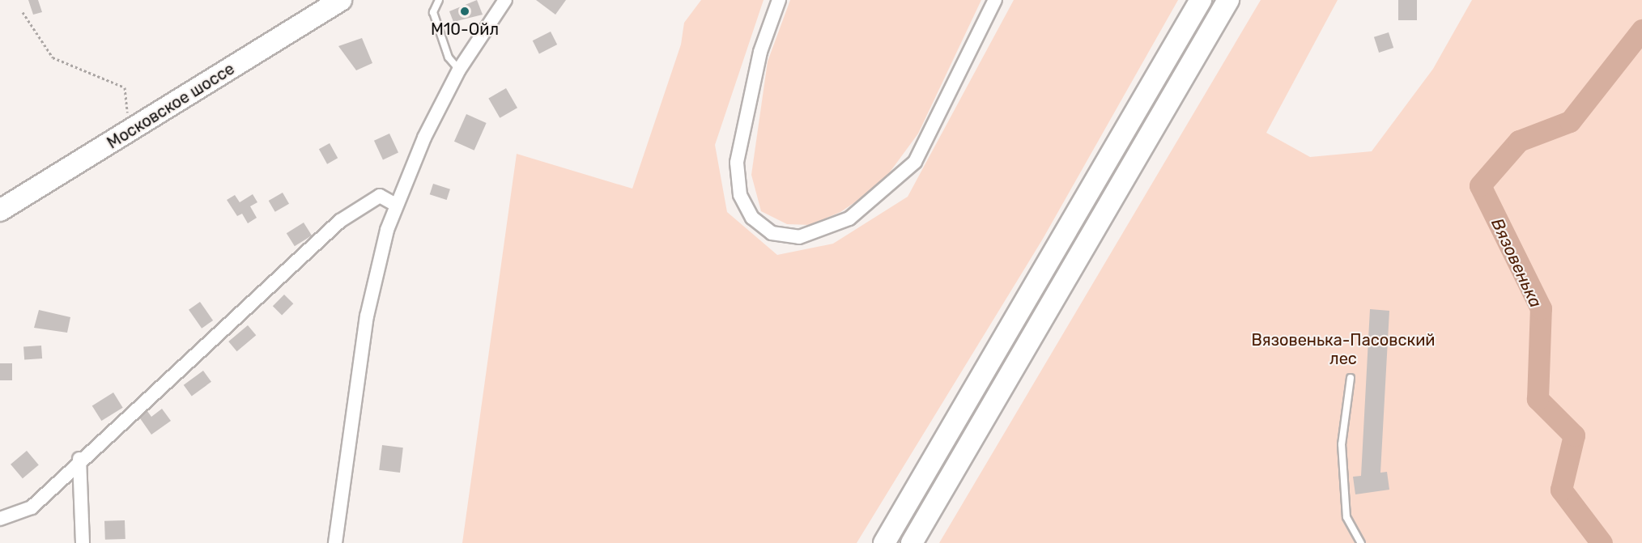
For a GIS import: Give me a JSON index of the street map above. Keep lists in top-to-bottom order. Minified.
{"streets":{"main road":["Московское шоссе"]},"water":["Вязовенька"],"parks":["Вязовенька-Пасовский лес"],"places":["М10-Ойл"]}
